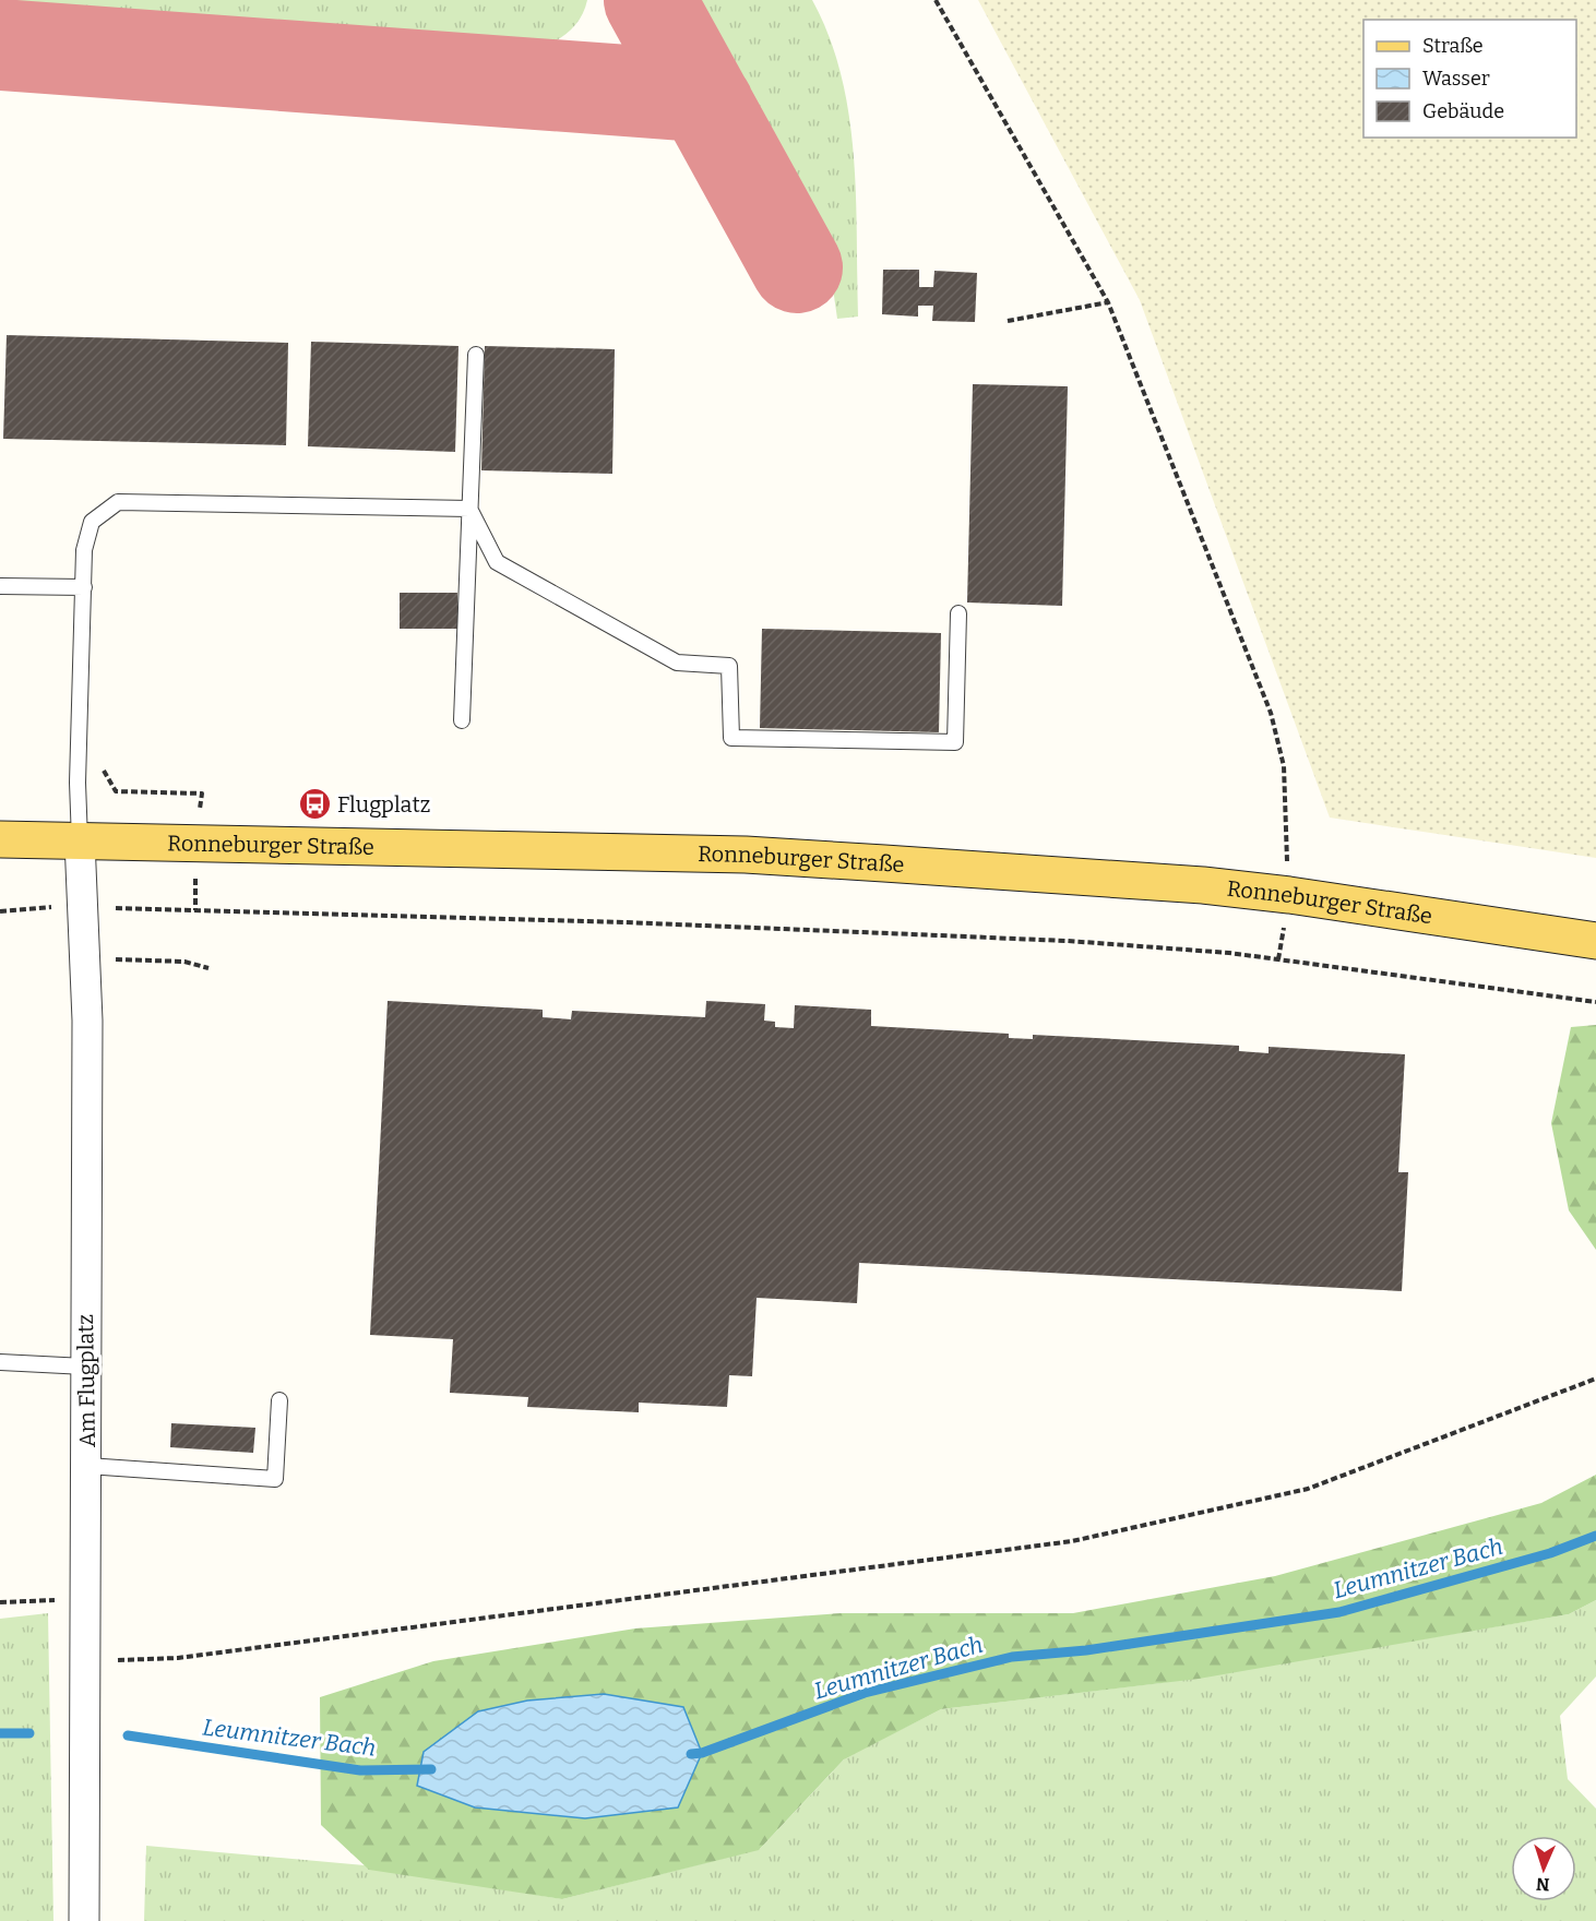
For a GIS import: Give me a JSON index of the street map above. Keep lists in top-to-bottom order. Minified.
{"streets":{"main road":["Ronneburger Straße"],"street":["Am Flugplatz"]},"crossings":[["Ronneburger Straße","Am Flugplatz"]],"water":["Leumnitzer Bach"],"places":{"bus stop":["Flugplatz"]},"legend":["Straße","Wasser","Gebäude"],"north":"bottom"}
